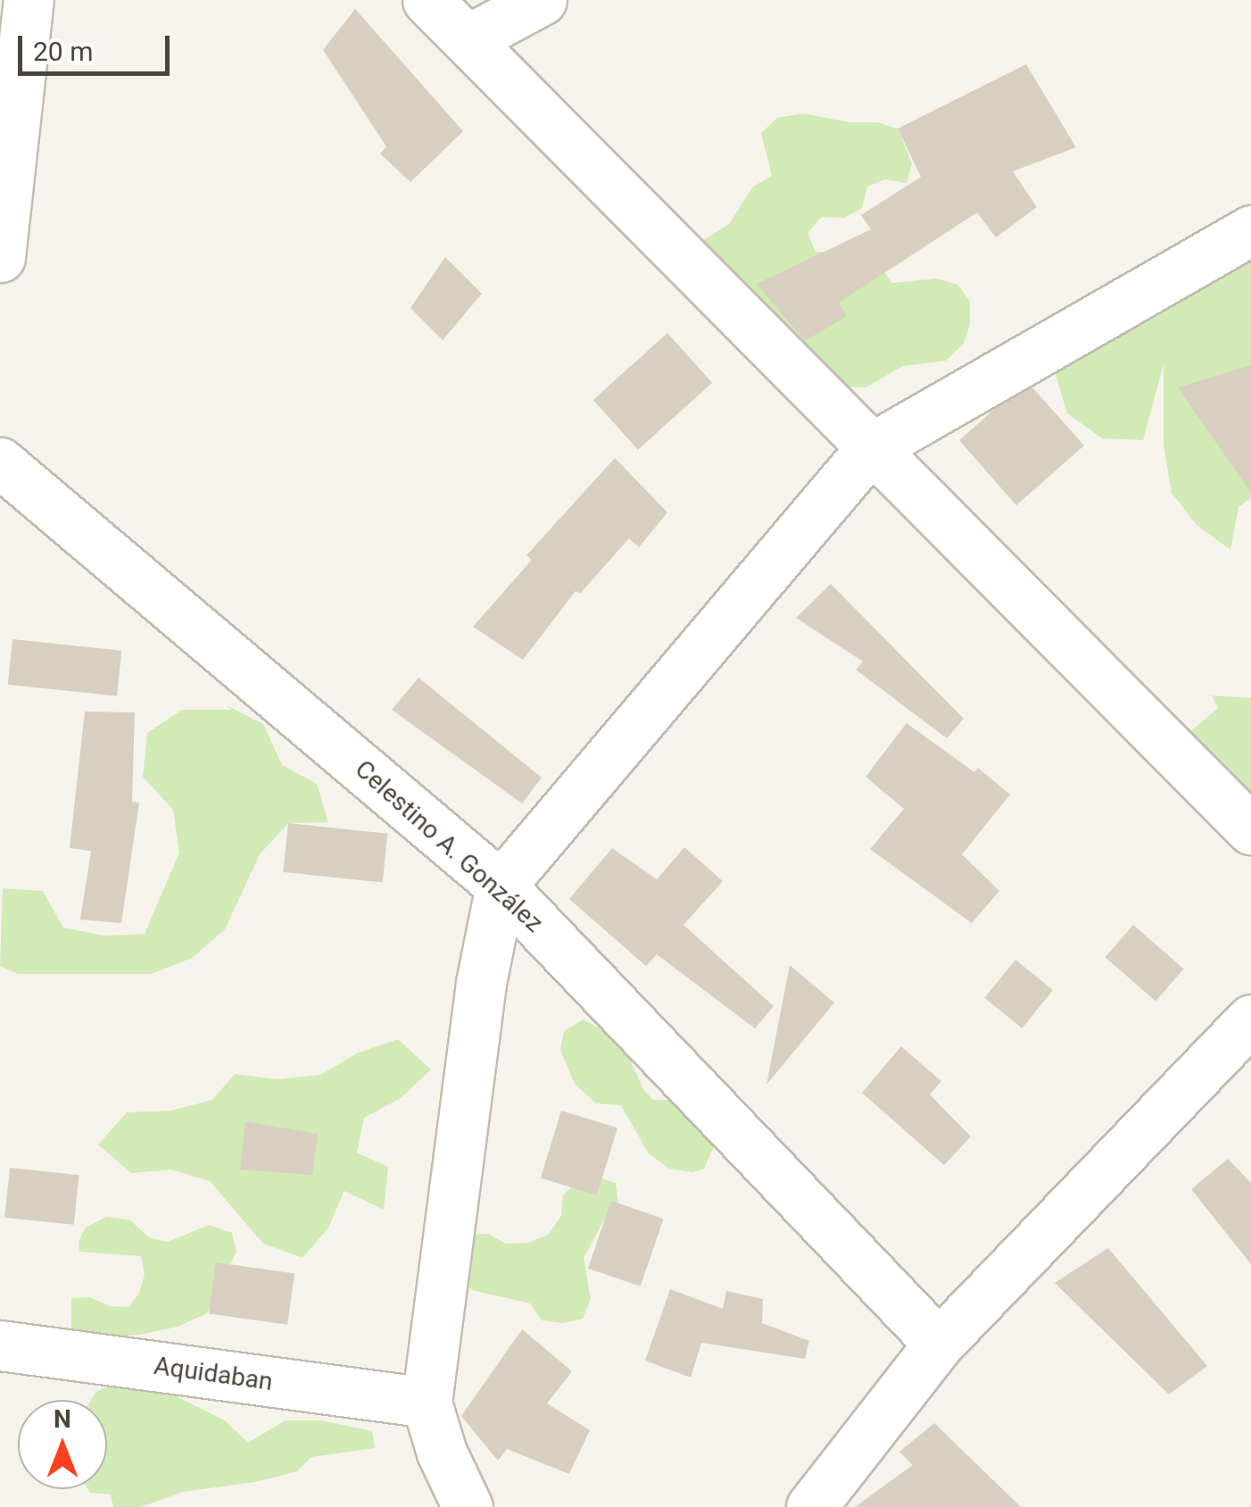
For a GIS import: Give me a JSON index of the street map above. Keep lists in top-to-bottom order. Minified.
{"streets":{"street":["Celestino A. González","Aquidaban"]},"scale_bar":"20 m","north":"top"}
